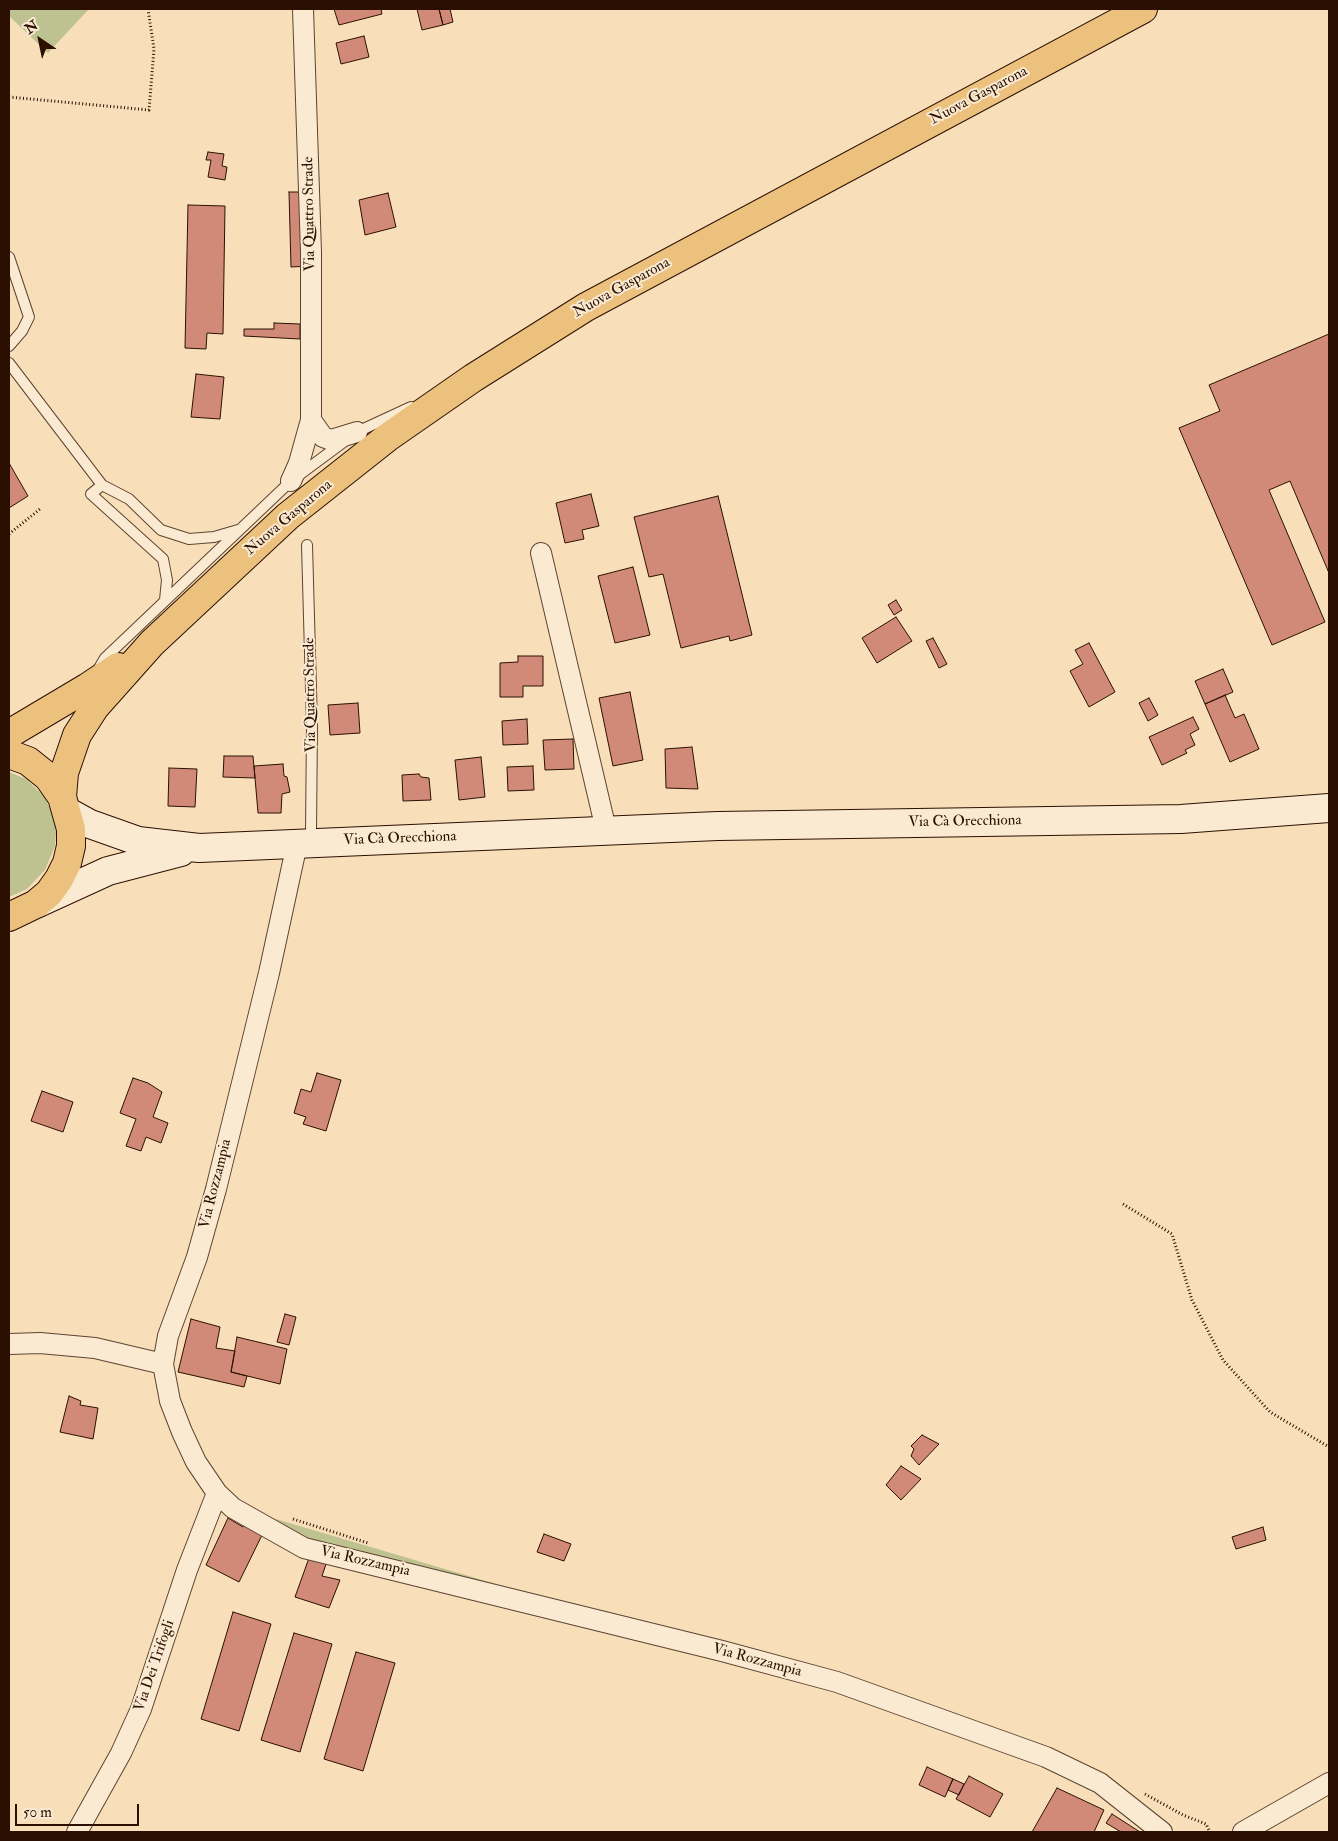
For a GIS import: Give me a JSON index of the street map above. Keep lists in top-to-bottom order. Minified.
{"streets":{"main road":["Nuova Gasparona","Via Cà Orecchiona"],"street":["Via Quattro Strade","Via Rozzampia","Via Dei Trifogli"]},"crossings":[["Nuova Gasparona","Via Cà Orecchiona"],["Via Quattro Strade","Via Cà Orecchiona"],["Via Quattro Strade","Via Rozzampia"],["Via Cà Orecchiona","Via Rozzampia"],["Via Rozzampia","Via Dei Trifogli"]],"scale_bar":"50 m","north":"top left"}
